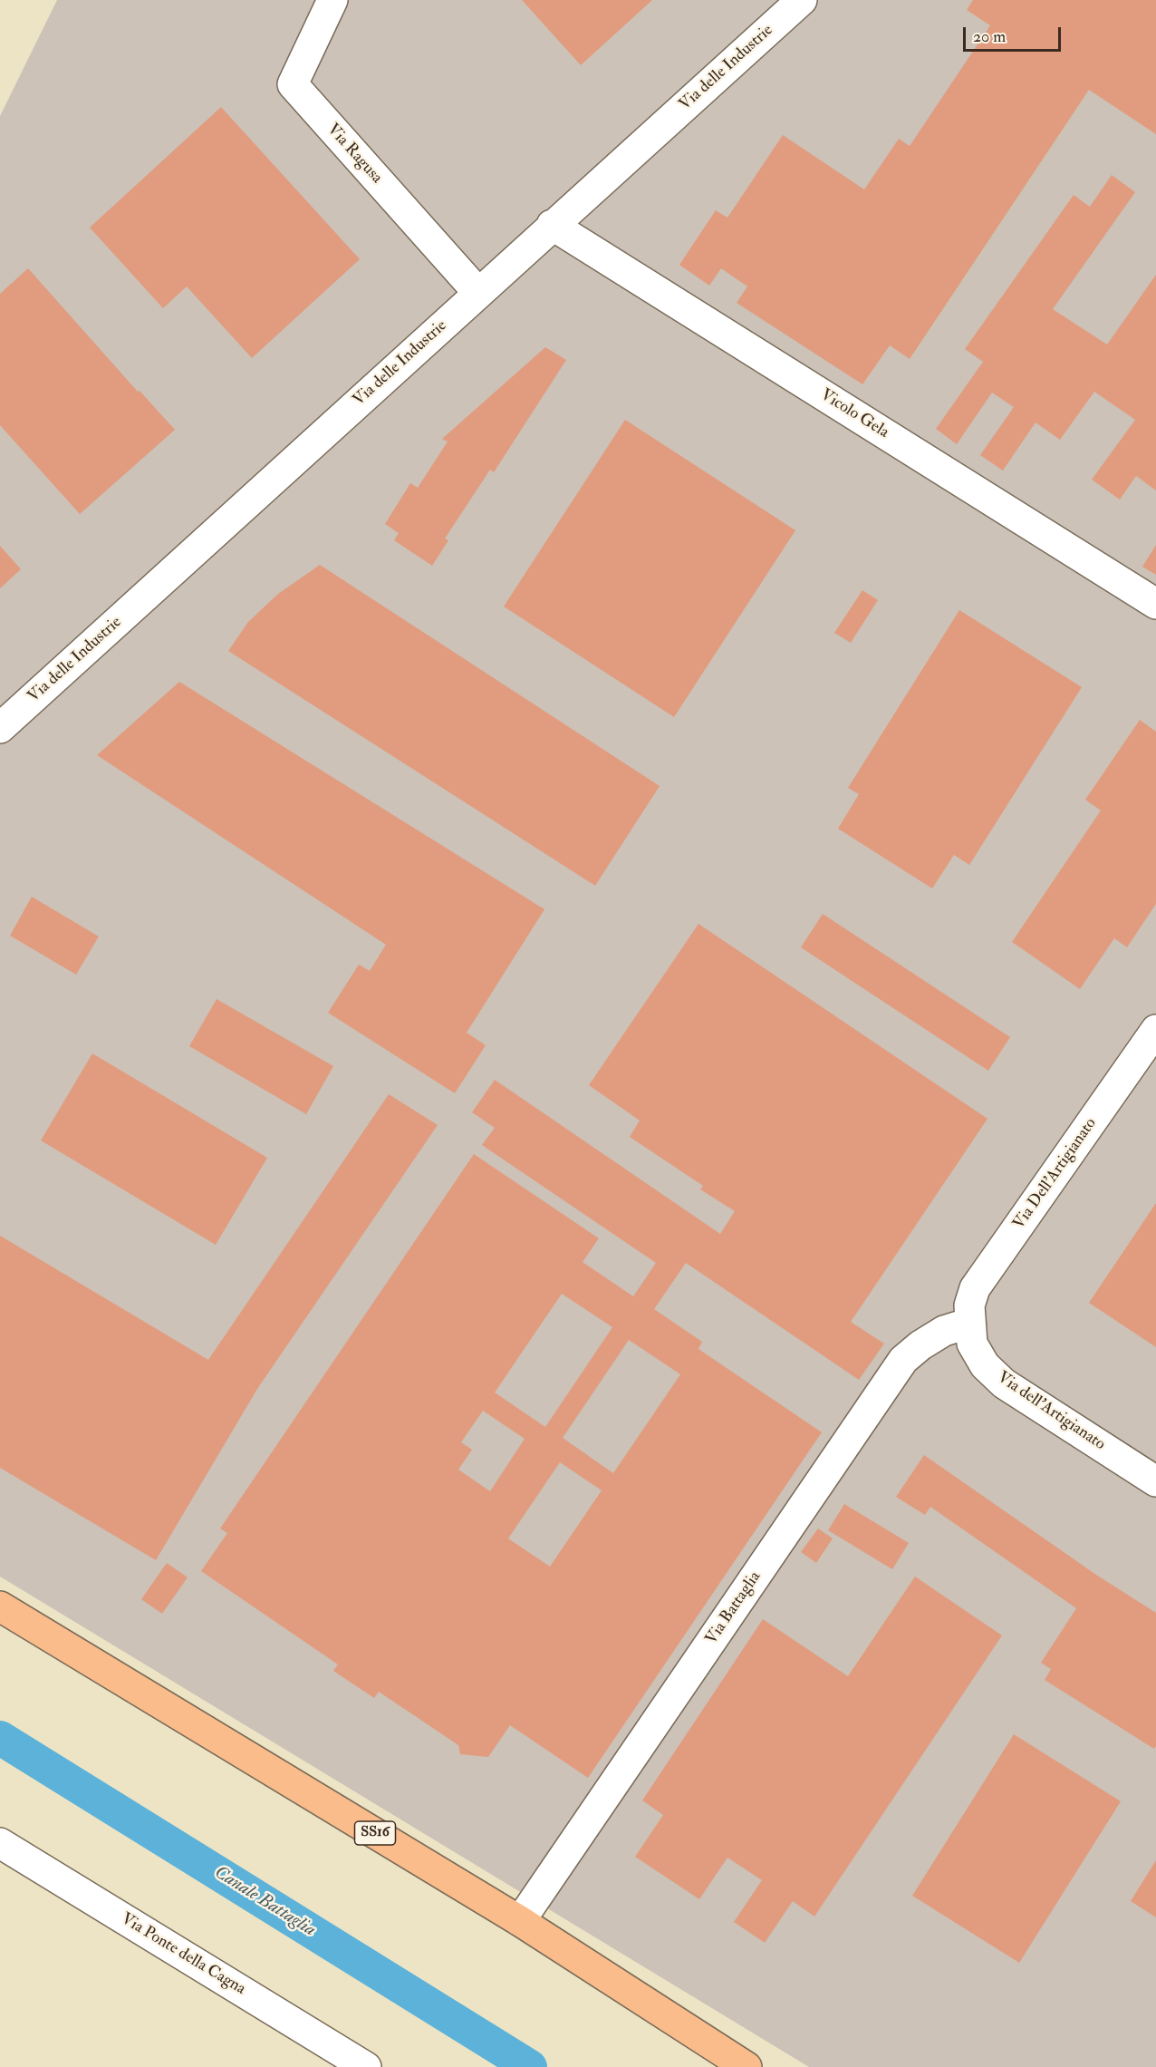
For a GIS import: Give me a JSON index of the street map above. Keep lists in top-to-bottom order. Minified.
{"streets":{"main road":["SS16"],"street":["Via delle Industrie","Via Ragusa","Vicolo Gela","Via Dell'Artigianato","Via dell'Artigianato","Via Battaglia","Via Ponte della Cagna"]},"crossings":[["Via delle Industrie","Via Ragusa"],["Via delle Industrie","Vicolo Gela"],["Via Dell'Artigianato","Via dell'Artigianato"],["Via Dell'Artigianato","Via Battaglia"],["Via dell'Artigianato","Via Battaglia"],["Via Battaglia","SS16"]],"water":["Canale Battaglia"],"scale_bar":"20 m"}
